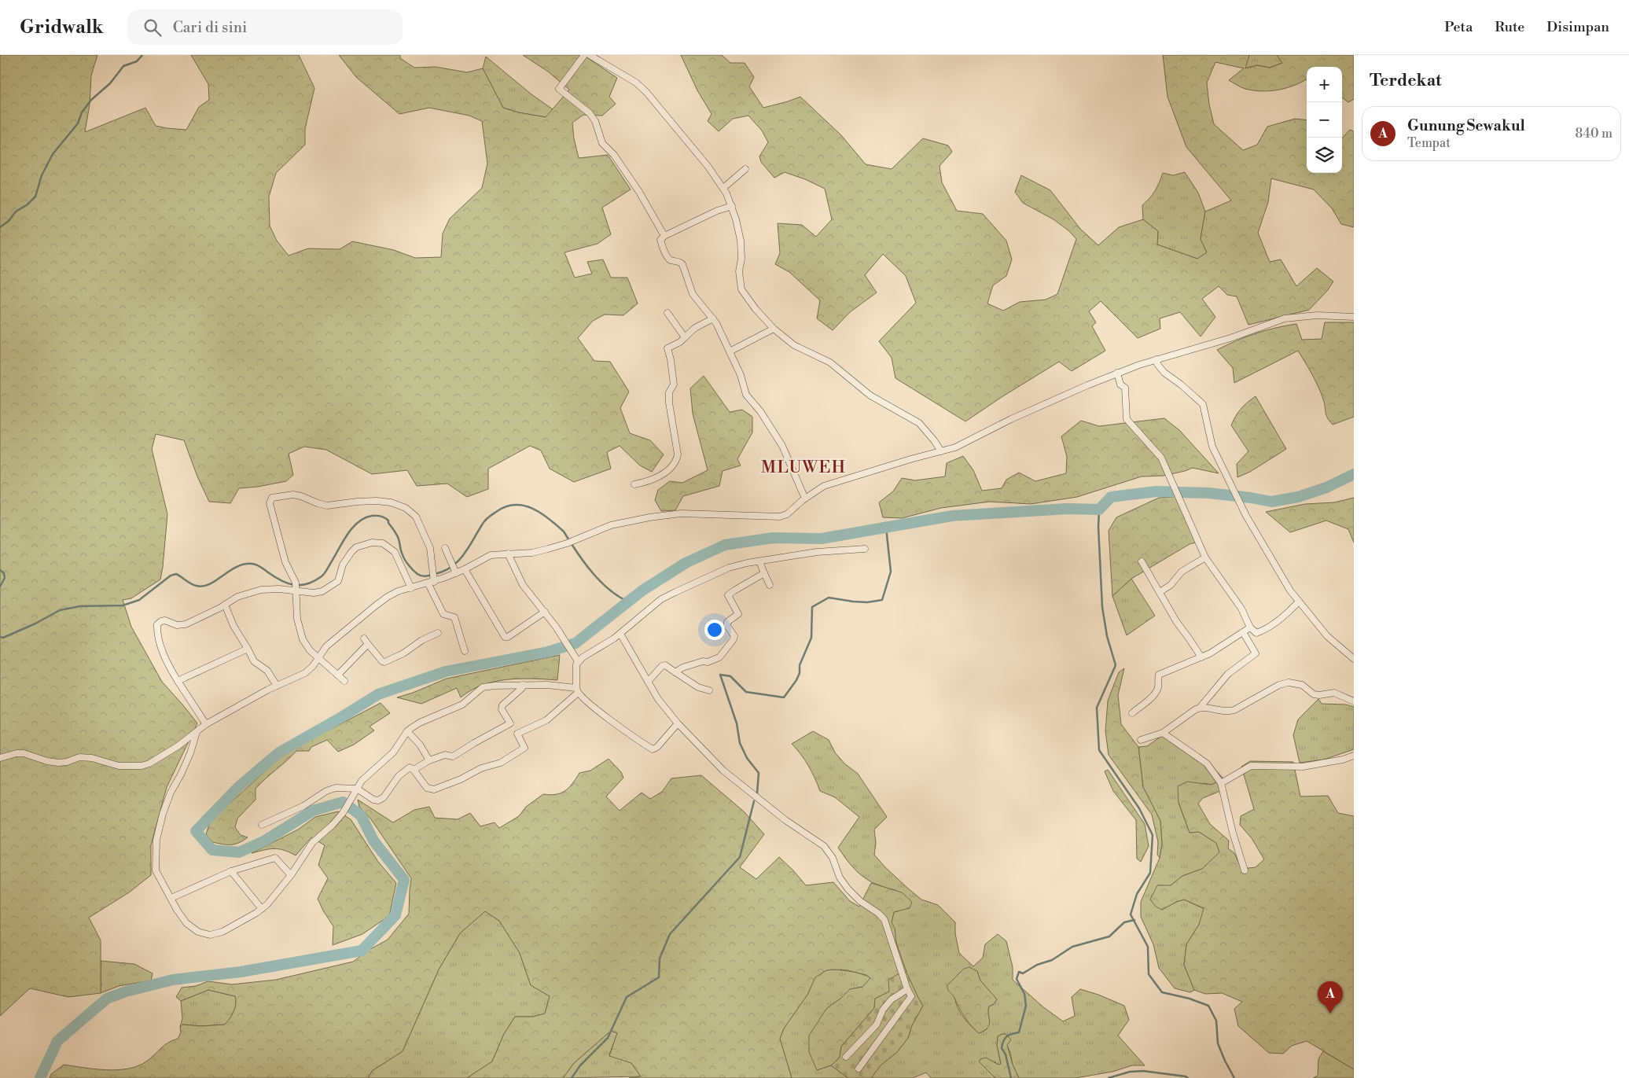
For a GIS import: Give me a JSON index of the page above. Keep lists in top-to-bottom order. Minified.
{"districts":["MLUWEH"],"page":{"header":"Gridwalk","search":"Cari di sini","nav":["Peta","Rute","Disimpan"],"heading":"Terdekat","map_buttons":["+","−"],"list":[{"mark":"A","name":"Gunung Sewakul","note":"Tempat","value":"840 m"}],"pins":"A"}}
